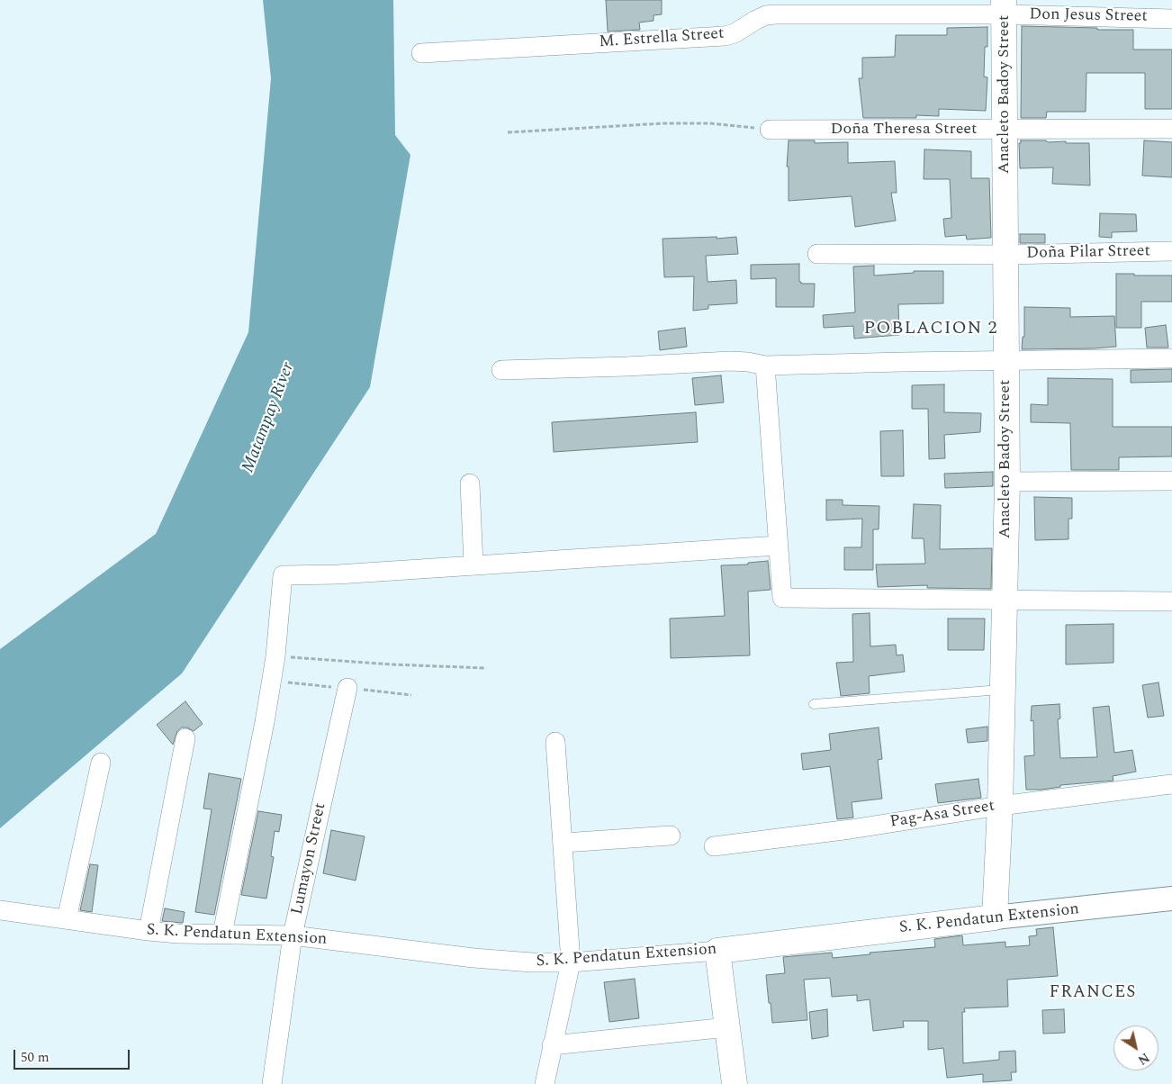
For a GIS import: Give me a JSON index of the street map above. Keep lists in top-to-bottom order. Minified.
{"streets":{"main road":["Anacleto Badoy Street","S. K. Pendatun Extension"],"street":["Don Jesus Street","M. Estrella Street","Doña Theresa Street","Doña Pilar Street","Pag-Asa Street","Lumayon Street"]},"crossings":[["Don Jesus Street","M. Estrella Street"],["Don Jesus Street","Anacleto Badoy Street"],["M. Estrella Street","Anacleto Badoy Street"],["Anacleto Badoy Street","Doña Theresa Street"],["Anacleto Badoy Street","Doña Pilar Street"],["Anacleto Badoy Street","Pag-Asa Street"],["Anacleto Badoy Street","S. K. Pendatun Extension"],["Lumayon Street","S. K. Pendatun Extension"]],"districts":["POBLACION 2","FRANCES"],"water":["Matampay River"],"scale_bar":"50 m","north":"bottom right"}
